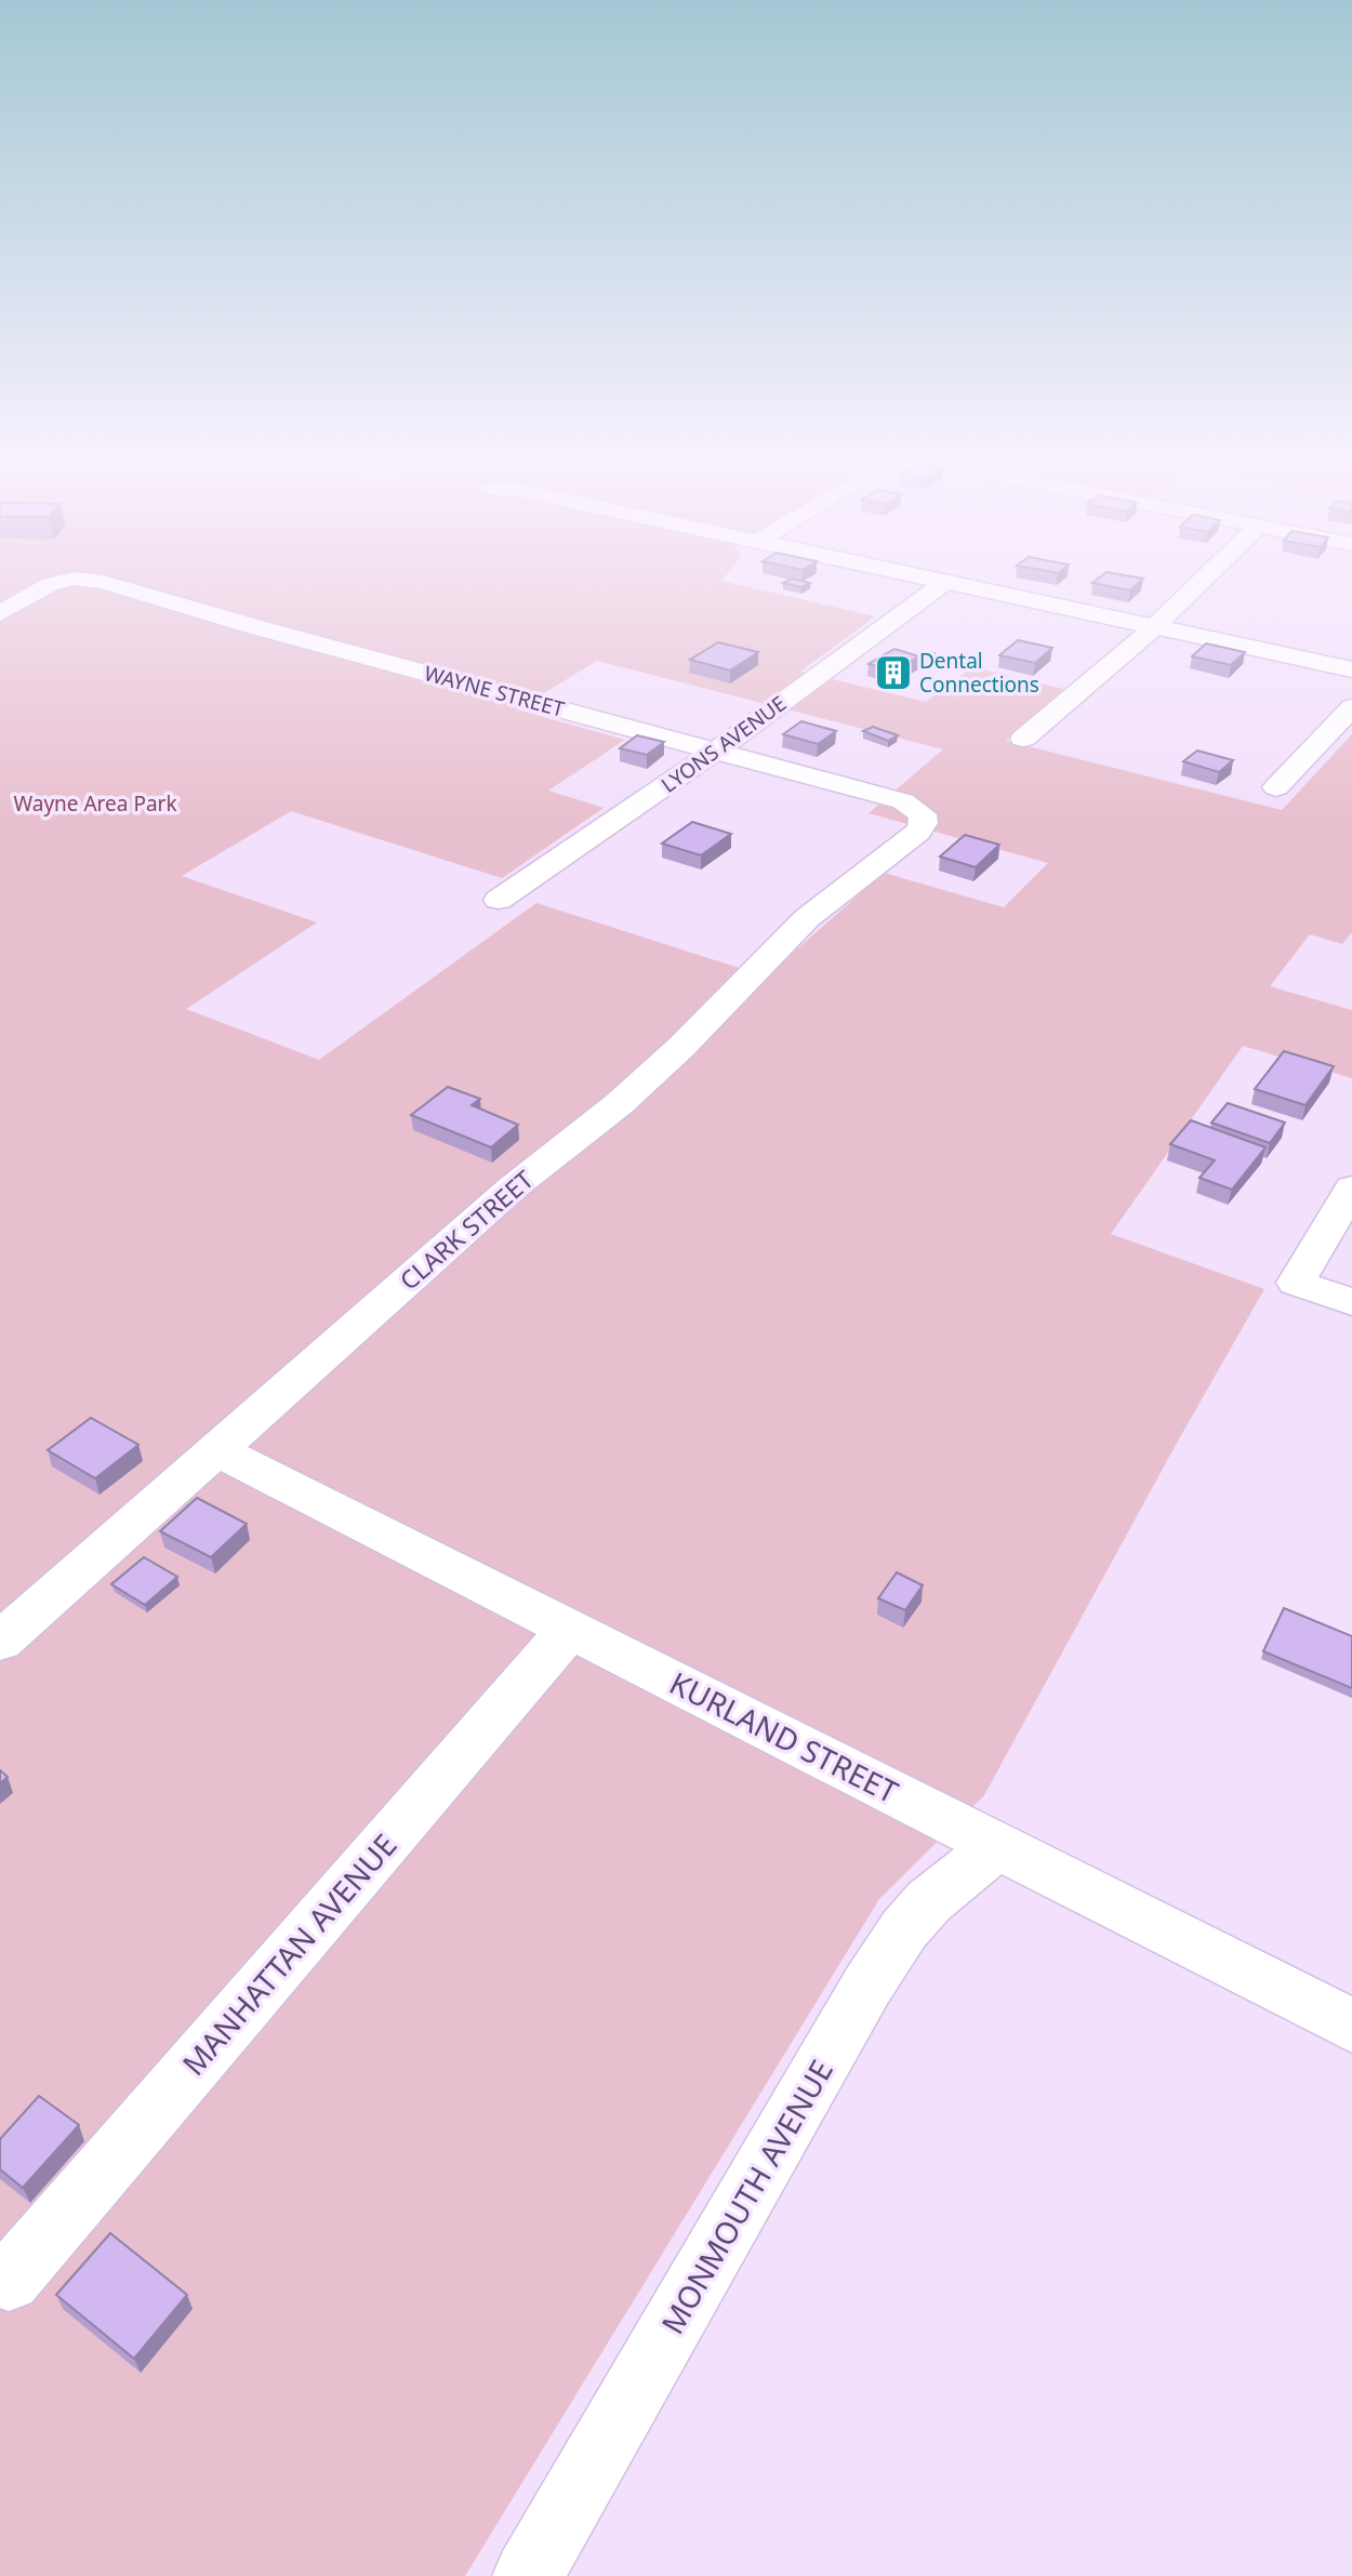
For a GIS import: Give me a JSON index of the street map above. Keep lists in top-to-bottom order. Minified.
{"streets":{"street":["WAYNE STREET","LYONS AVENUE","CLARK STREET","KURLAND STREET","MANHATTAN AVENUE","MONMOUTH AVENUE"]},"crossings":[["WAYNE STREET","LYONS AVENUE"],["WAYNE STREET","CLARK STREET"],["CLARK STREET","KURLAND STREET"],["KURLAND STREET","MANHATTAN AVENUE"],["KURLAND STREET","MONMOUTH AVENUE"]],"parks":["Wayne Area Park"],"places":{"building":["Dental Connections"]}}
